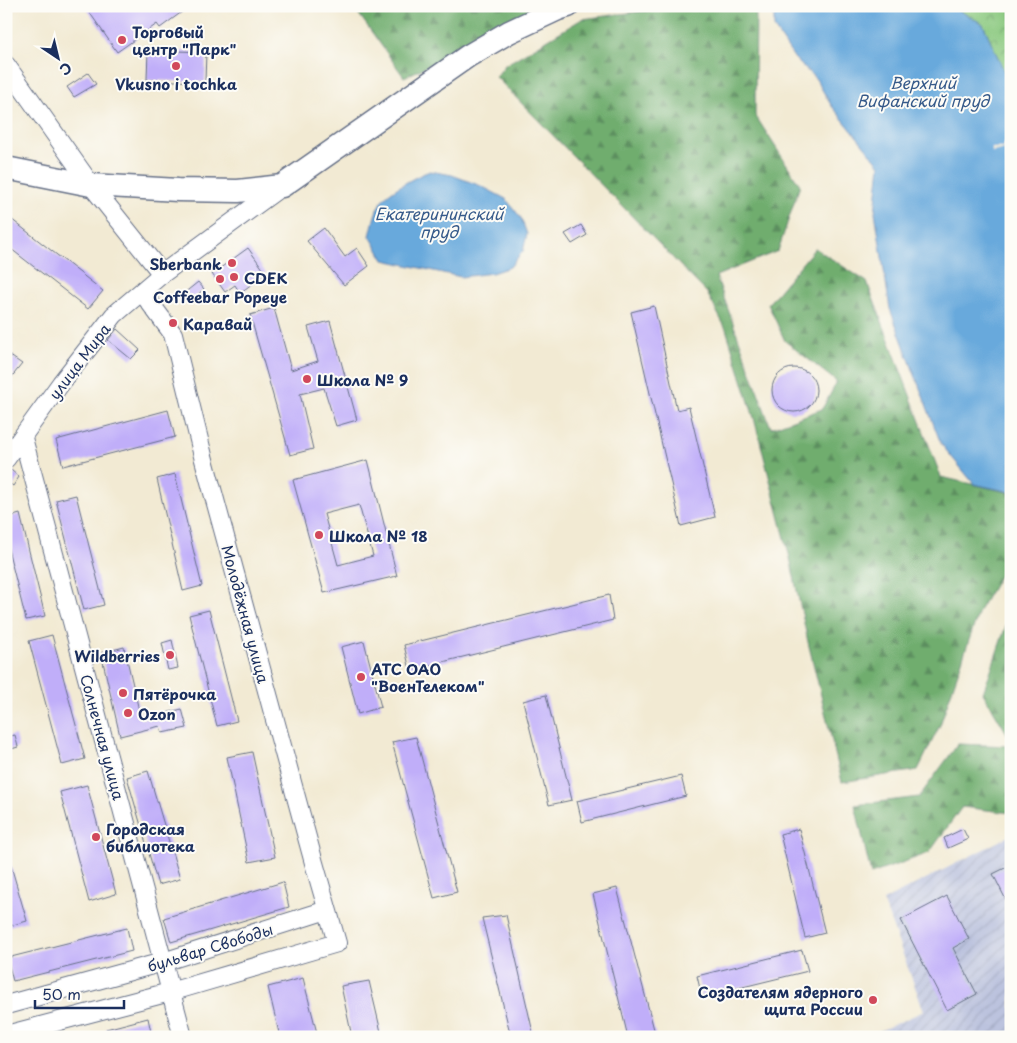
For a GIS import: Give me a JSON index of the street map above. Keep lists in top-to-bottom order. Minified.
{"streets":{"street":["улица Мира","Молодёжная улица","Солнечная улица","бульвар Свободы"]},"crossings":[["улица Мира","Молодёжная улица"],["улица Мира","Солнечная улица"],["Молодёжная улица","бульвар Свободы"],["Солнечная улица","бульвар Свободы"]],"water":["Верхний Вифанский пруд","Екатерининский пруд"],"places":["Торговый центр \"Парк\"","Vkusno i tochka","Sberbank","CDEK","Coffeebar Popeye","Каравай","Школа № 9","Школа № 18","Wildberries","АТС ОАО \"ВоенТелеком\"","Пятёрочка","Ozon","Городская библиотека","Создателям ядерного щита России"],"scale_bar":"50 m","north":"bottom right"}
